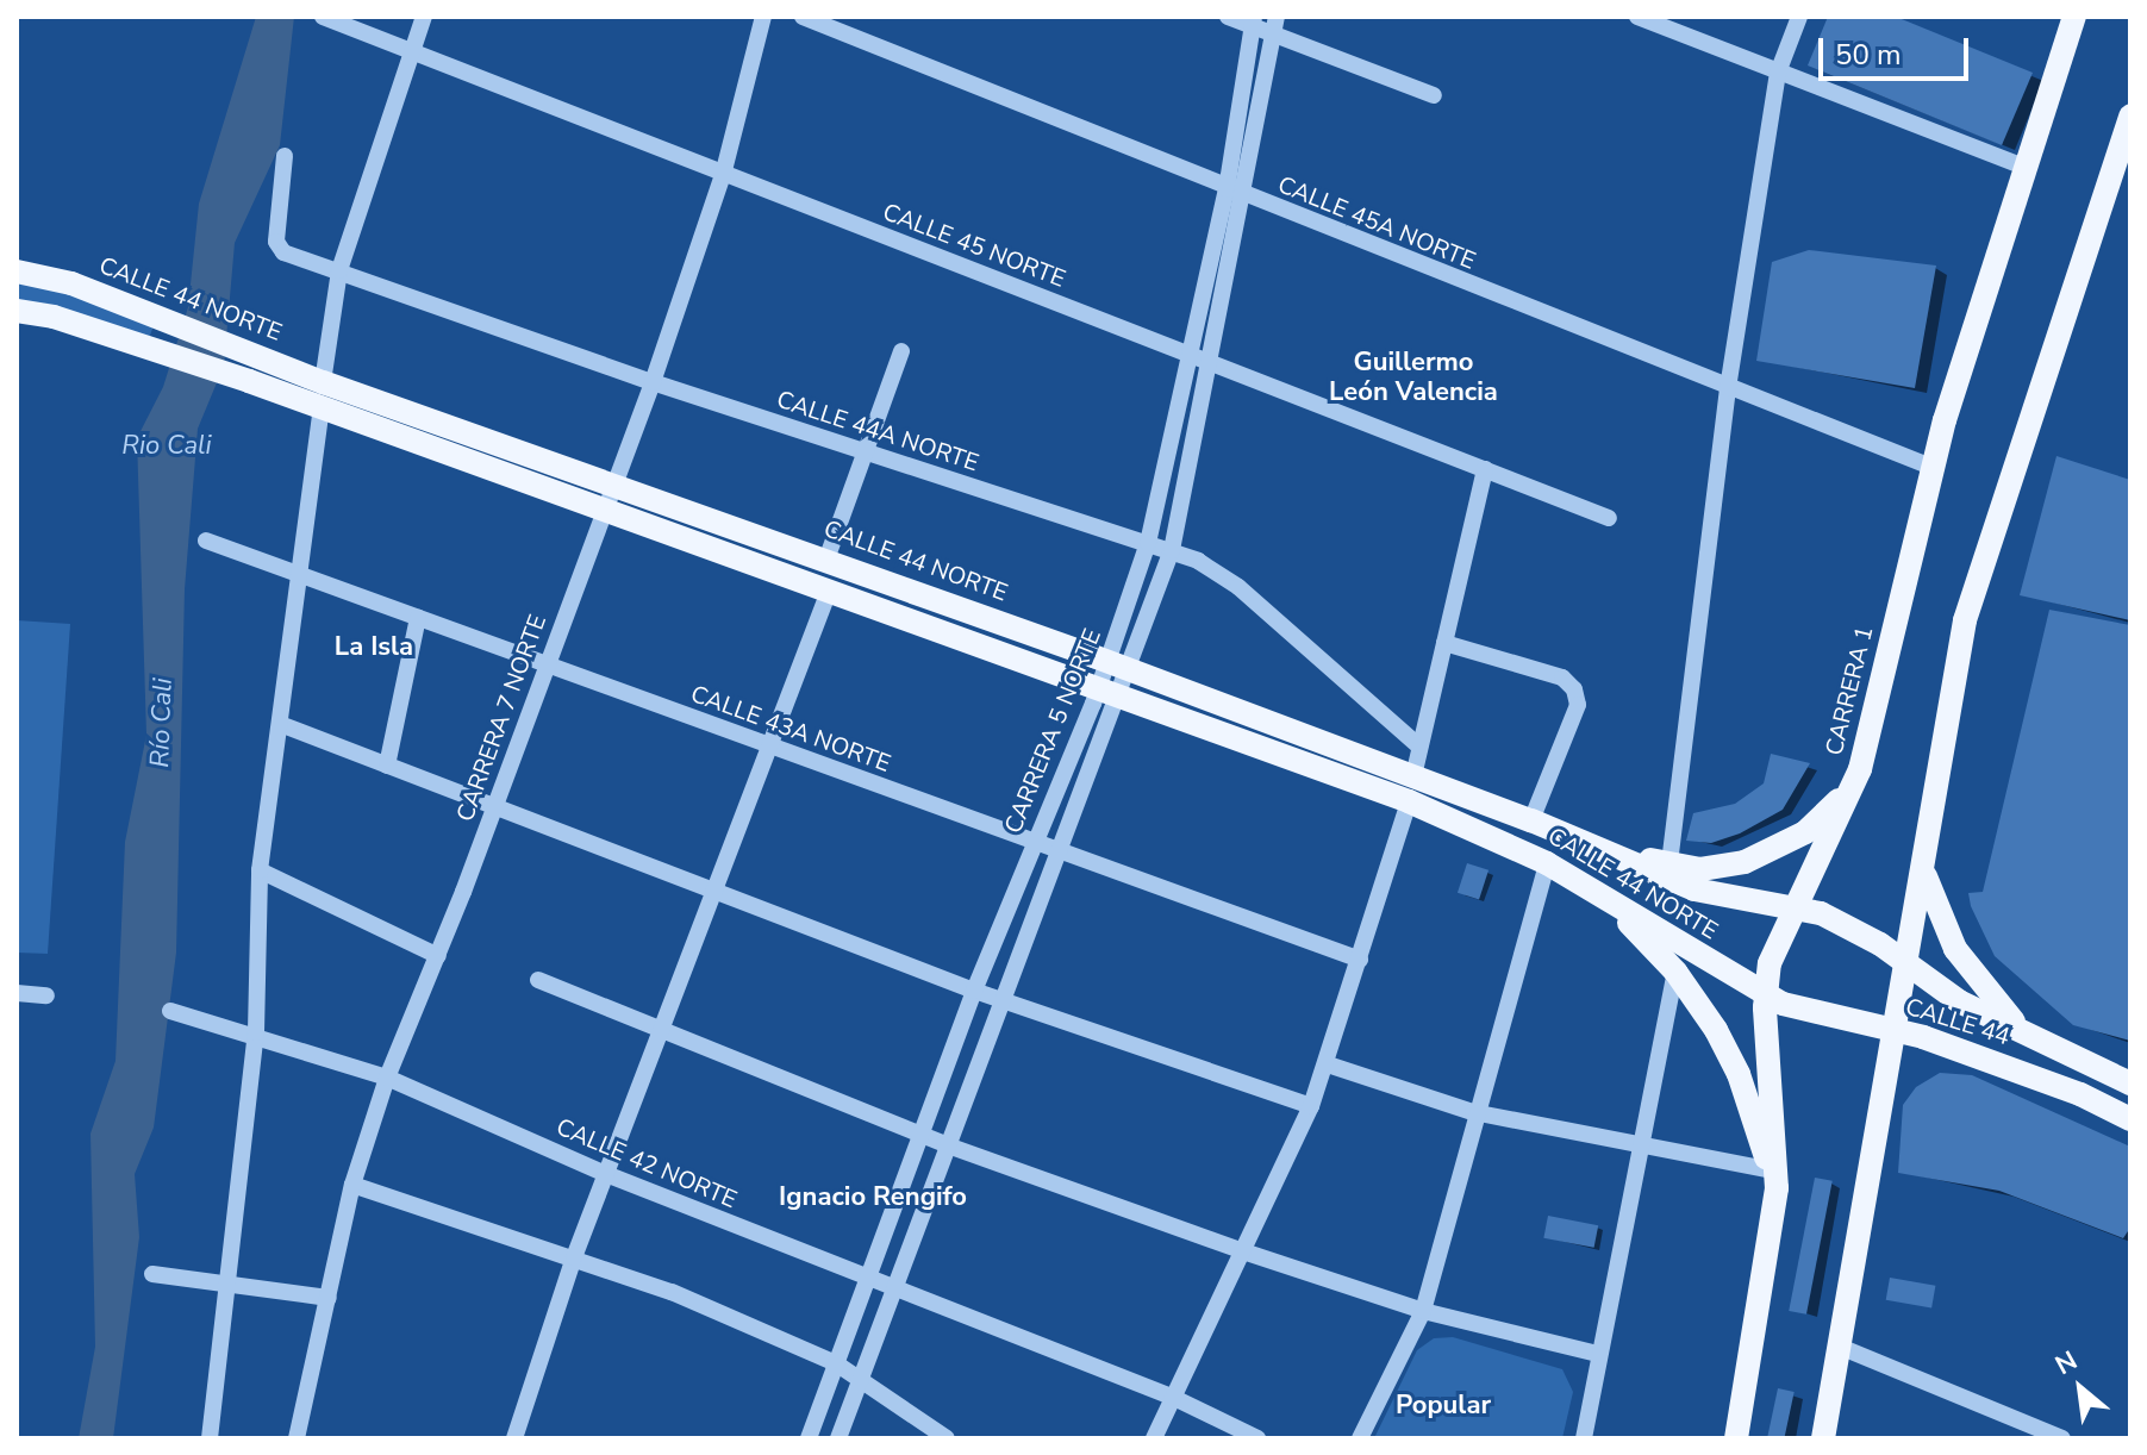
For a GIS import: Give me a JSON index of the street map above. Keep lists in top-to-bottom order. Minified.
{"streets":{"main road":["CALLE 44 NORTE","CARRERA 1","CALLE 44"],"street":["CALLE 45A NORTE","CALLE 45 NORTE","CALLE 44A NORTE","CARRERA 7 NORTE","CALLE 43A NORTE","CARRERA 5 NORTE","CALLE 42 NORTE"]},"crossings":[["CALLE 45A NORTE","CARRERA 1"],["CALLE 45A NORTE","CARRERA 5 NORTE"],["CALLE 45 NORTE","CARRERA 7 NORTE"],["CALLE 45 NORTE","CARRERA 5 NORTE"],["CALLE 44 NORTE","CARRERA 1"],["CALLE 44 NORTE","CARRERA 7 NORTE"],["CALLE 44 NORTE","CARRERA 5 NORTE"],["CALLE 44 NORTE","CALLE 44"],["CALLE 44A NORTE","CARRERA 7 NORTE"],["CALLE 44A NORTE","CARRERA 5 NORTE"],["CARRERA 1","CALLE 44"],["CARRERA 7 NORTE","CALLE 43A NORTE"],["CARRERA 7 NORTE","CALLE 42 NORTE"],["CALLE 43A NORTE","CARRERA 5 NORTE"],["CARRERA 5 NORTE","CALLE 42 NORTE"]],"districts":["Guillermo León Valencia","La Isla","Ignacio Rengifo","Popular"],"water":["Rio Cali","Río Cali"],"scale_bar":"50 m","north":"top left"}
